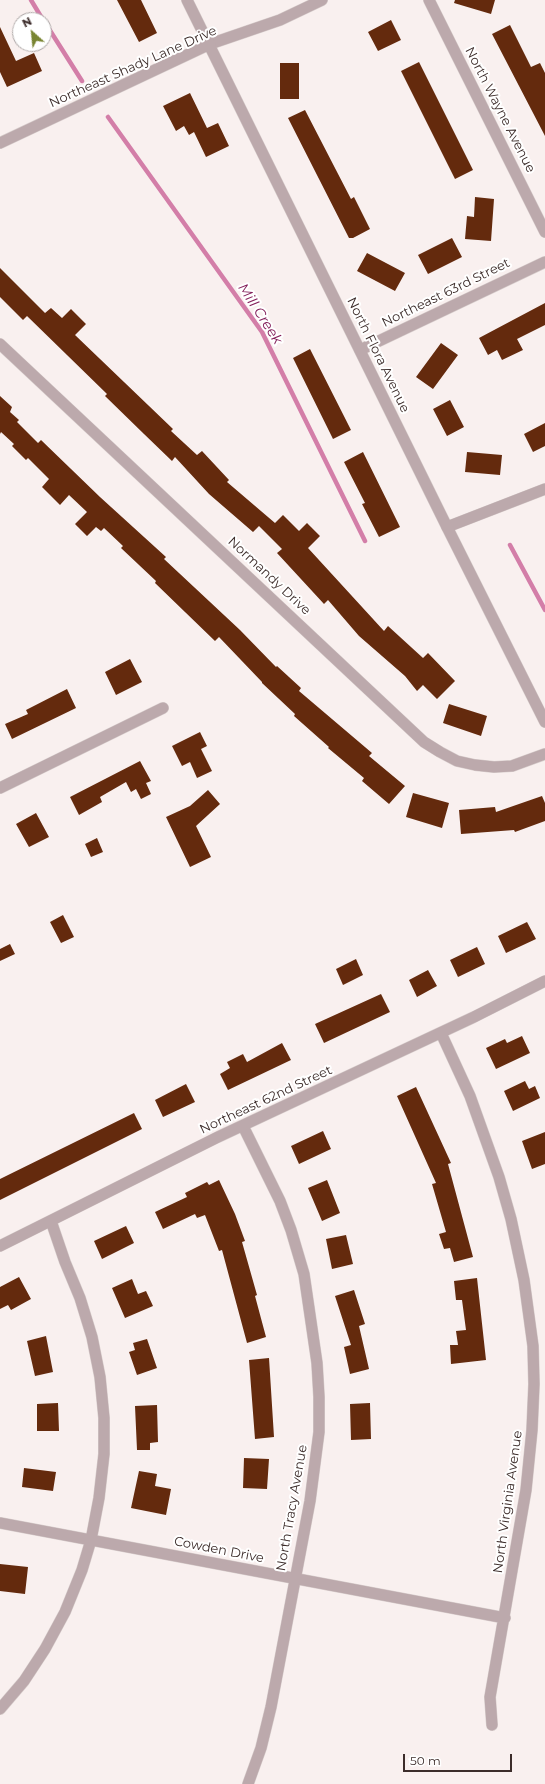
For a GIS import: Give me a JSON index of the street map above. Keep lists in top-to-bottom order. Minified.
{"streets":{"street":["Northeast Shady Lane Drive","North Wayne Avenue","Northeast 63rd Street","North Flora Avenue","Normandy Drive","Northeast 62nd Street","North Virginia Avenue","North Tracy Avenue","Cowden Drive"]},"crossings":[["Northeast Shady Lane Drive","North Flora Avenue"],["Northeast 63rd Street","North Flora Avenue"],["Northeast 62nd Street","North Virginia Avenue"],["Northeast 62nd Street","North Tracy Avenue"],["North Virginia Avenue","Cowden Drive"],["North Tracy Avenue","Cowden Drive"]],"water":["Mill Creek"],"scale_bar":"50 m","north":"top left"}
